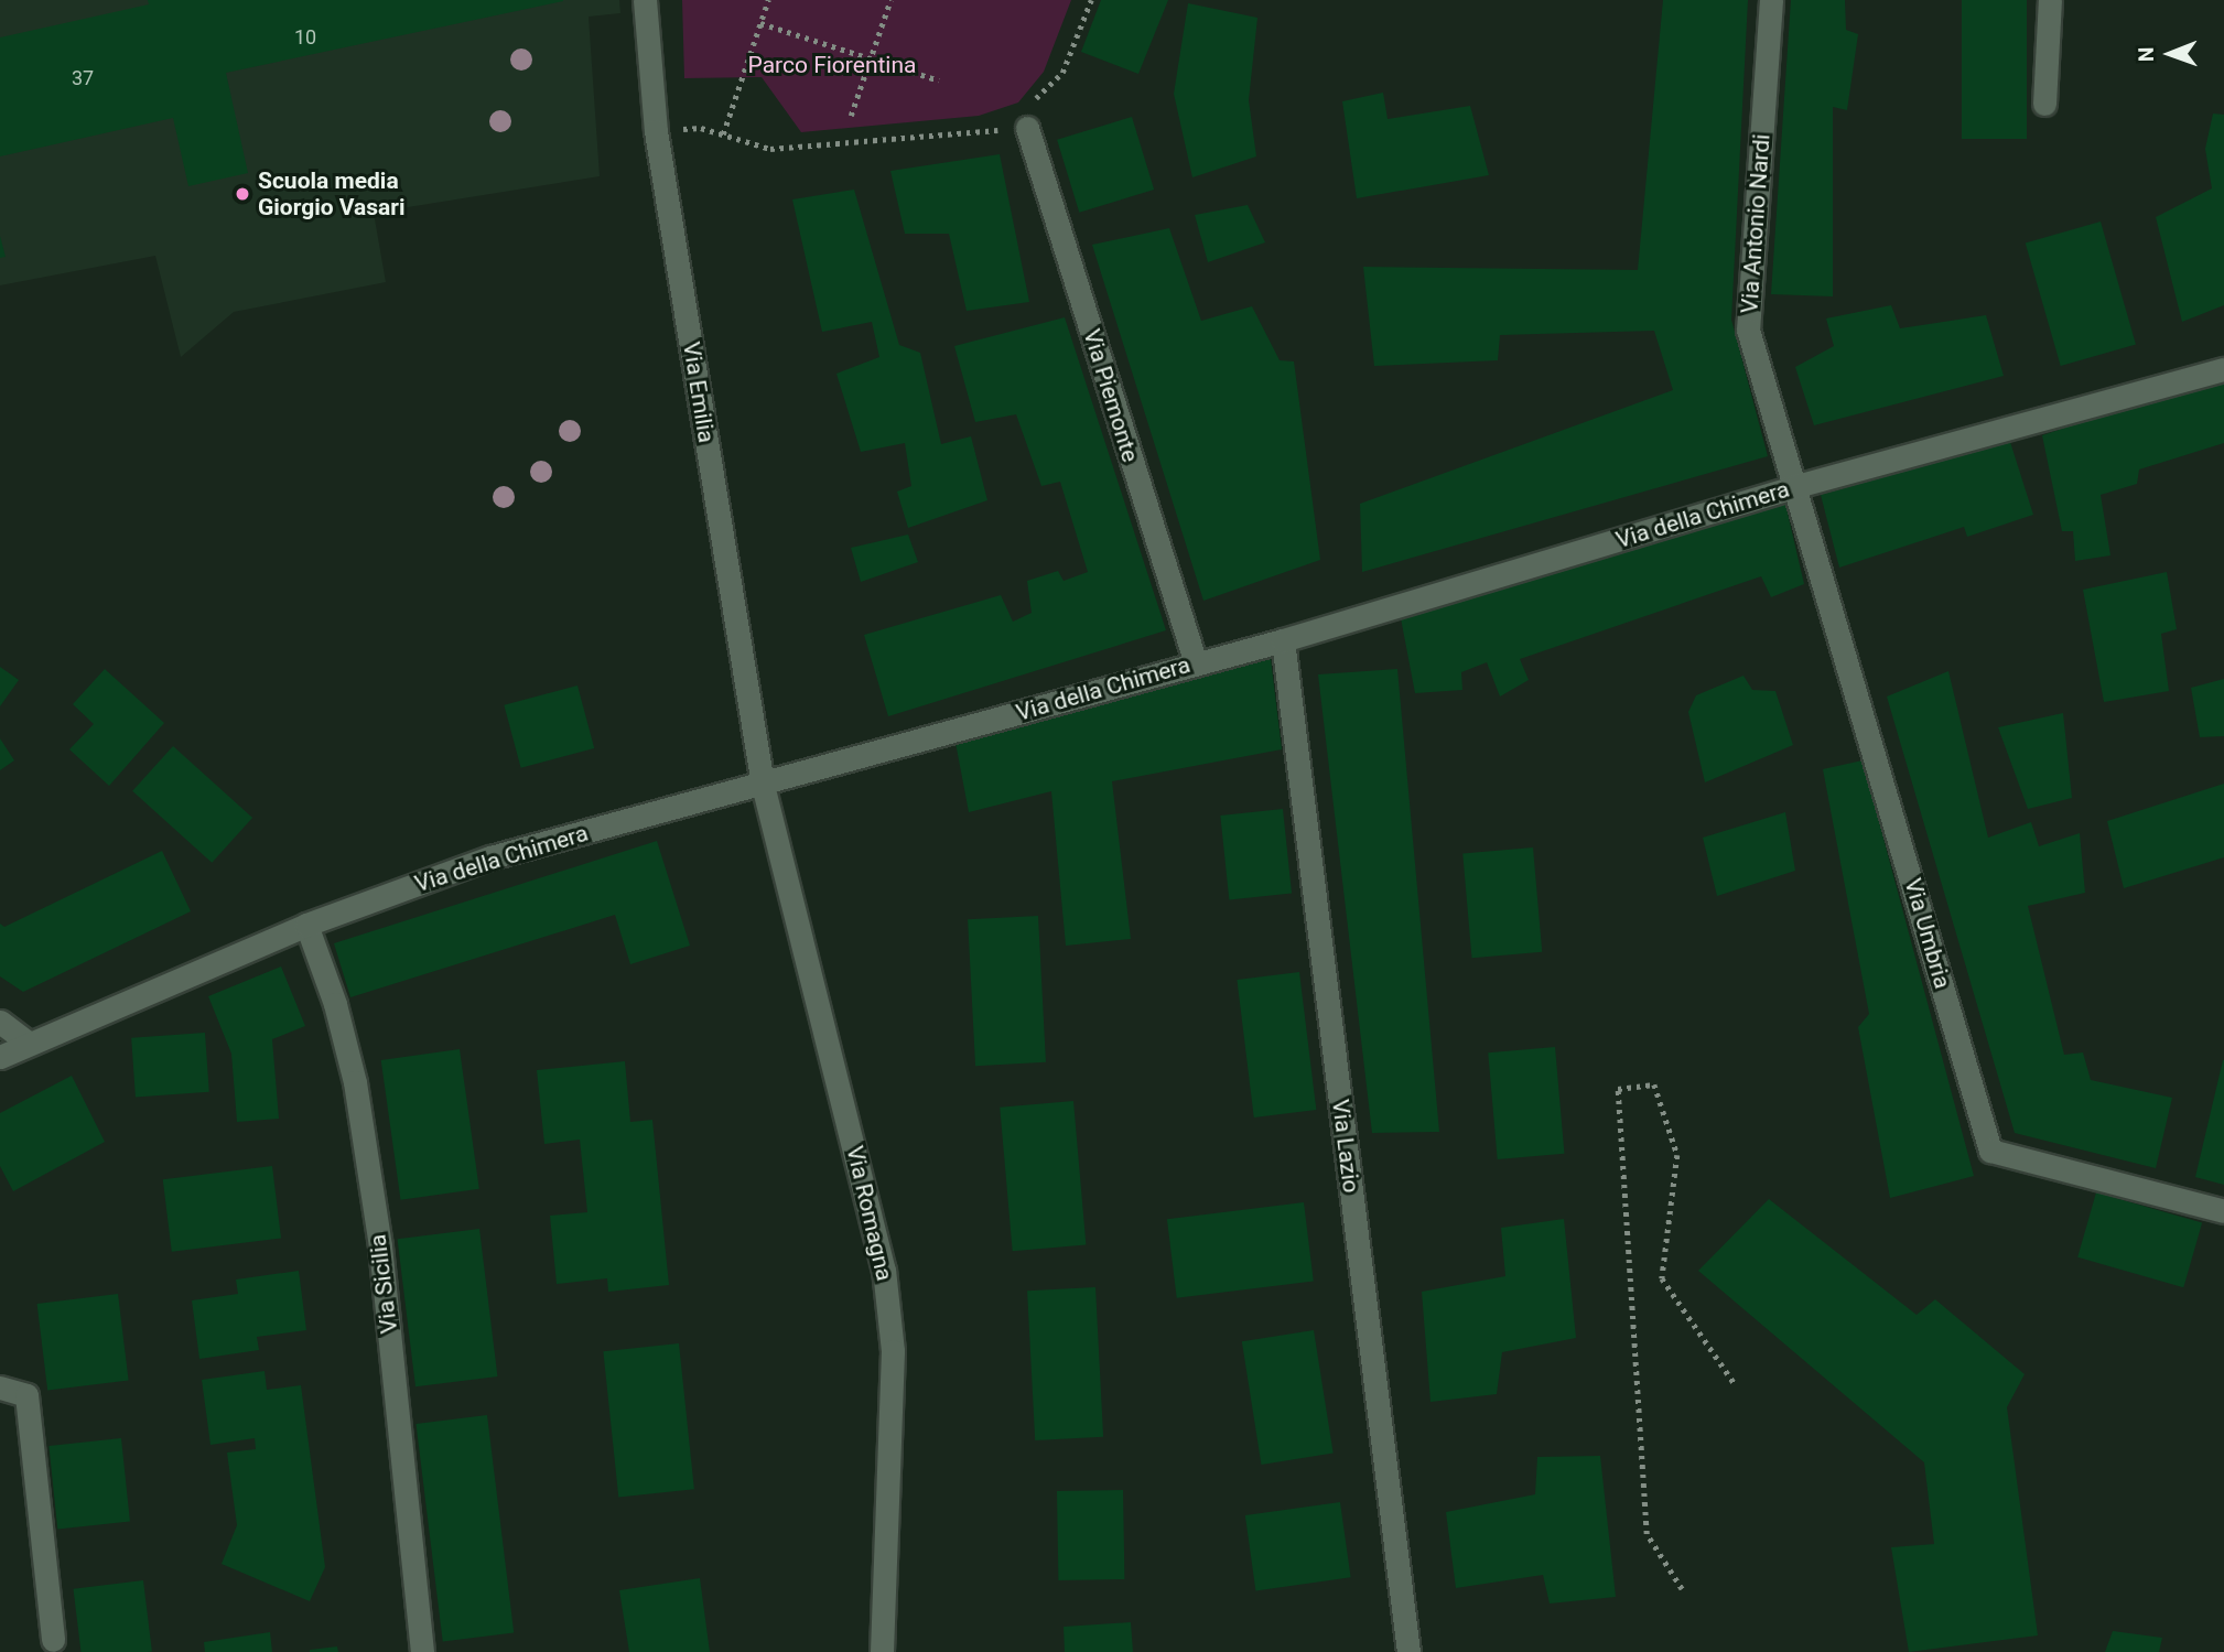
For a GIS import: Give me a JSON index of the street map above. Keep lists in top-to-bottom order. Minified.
{"streets":{"street":["Via Antonio Nardi","Via Emilia","Via Piemonte","Via della Chimera","Via Umbria","Via Lazio","Via Romagna","Via Sicilia"]},"crossings":[["Via Antonio Nardi","Via della Chimera"],["Via Antonio Nardi","Via Umbria"],["Via Emilia","Via della Chimera"],["Via Emilia","Via Romagna"],["Via Piemonte","Via della Chimera"],["Via della Chimera","Via Umbria"],["Via della Chimera","Via Lazio"],["Via della Chimera","Via Romagna"],["Via della Chimera","Via Sicilia"]],"parks":["Parco Fiorentina"],"places":["Scuola media Giorgio Vasari"],"house_numbers":["10","37"],"north":"left"}
